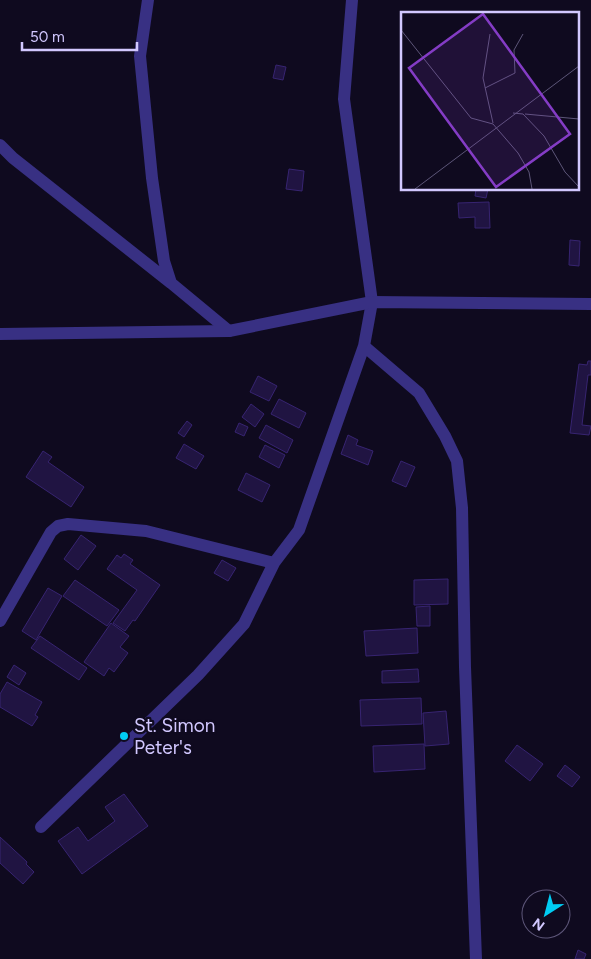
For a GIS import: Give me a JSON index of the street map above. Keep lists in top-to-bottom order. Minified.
{"places":["St. Simon Peter's"],"scale_bar":"50 m","north":"bottom left"}
